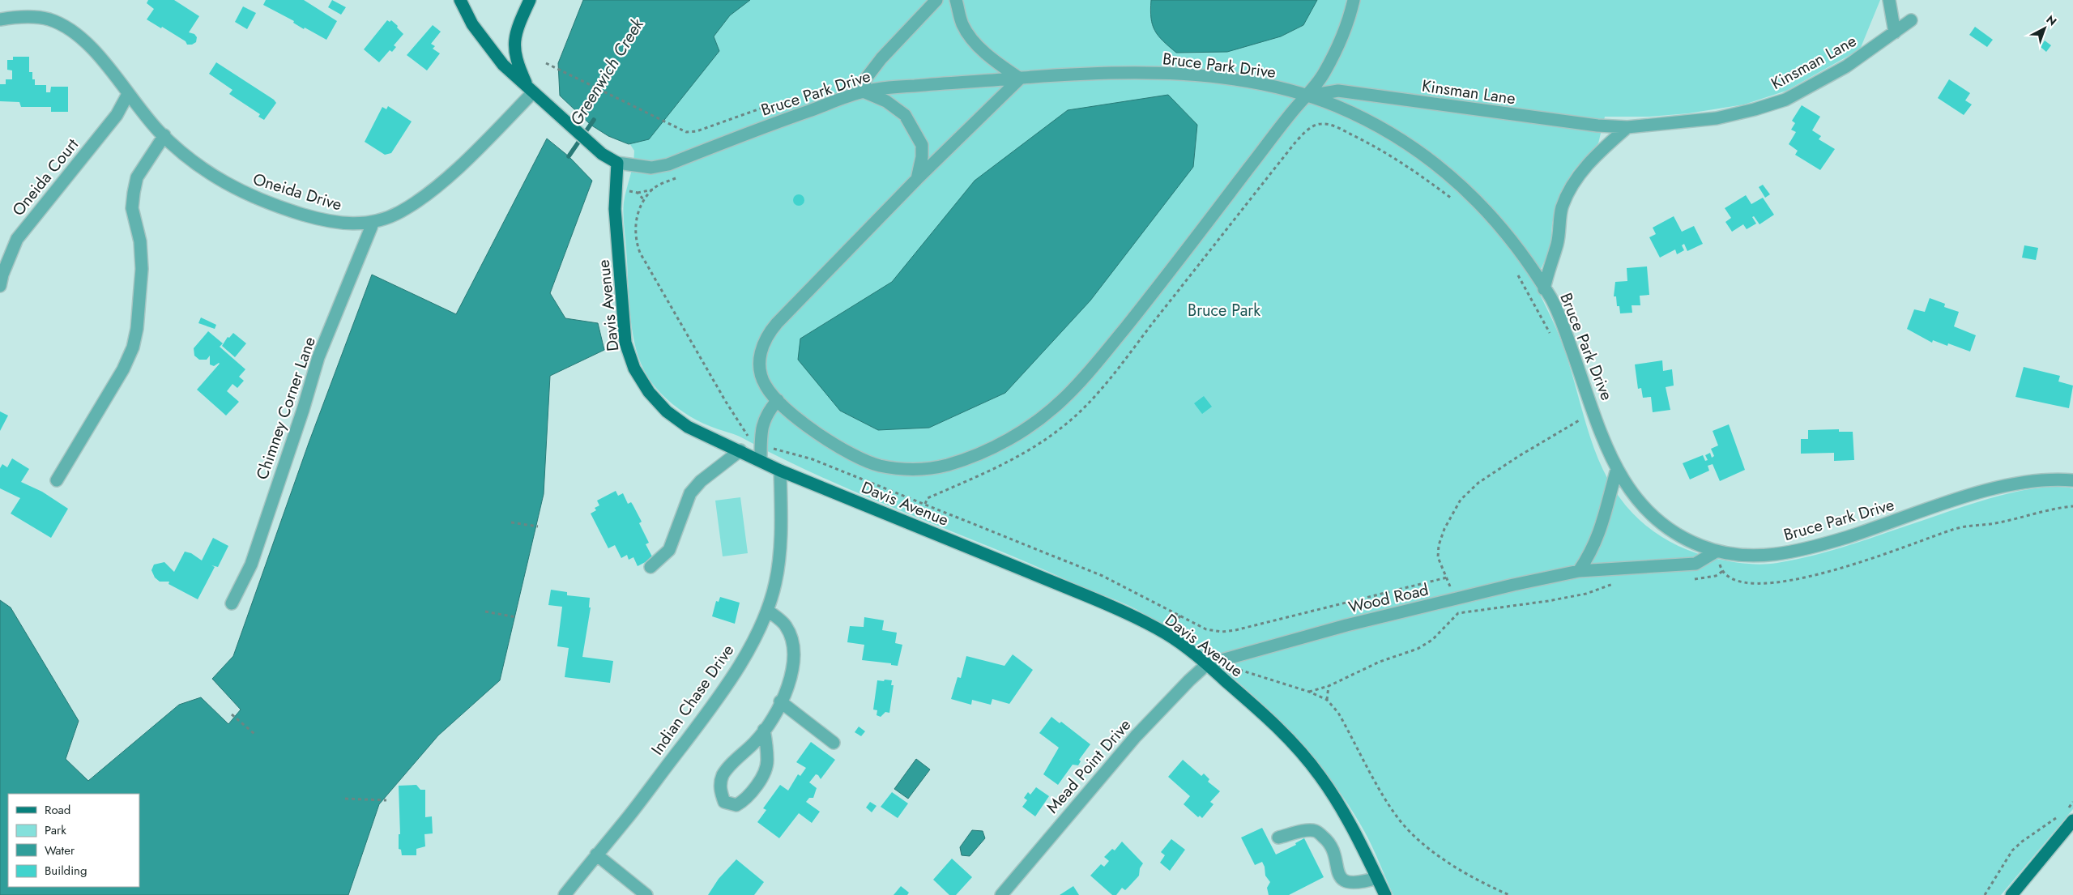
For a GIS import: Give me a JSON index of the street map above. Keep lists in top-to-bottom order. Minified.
{"streets":{"main road":["Davis Avenue"],"street":["Kinsman Lane","Bruce Park Drive","Oneida Court","Oneida Drive","Chimney Corner Lane","Wood Road","Indian Chase Drive","Mead Point Drive"]},"crossings":[["Kinsman Lane","Bruce Park Drive"],["Bruce Park Drive","Davis Avenue"],["Bruce Park Drive","Wood Road"],["Oneida Court","Oneida Drive"],["Oneida Drive","Chimney Corner Lane"],["Davis Avenue","Wood Road"],["Davis Avenue","Indian Chase Drive"],["Davis Avenue","Mead Point Drive"],["Wood Road","Mead Point Drive"]],"water":["Greenwich Creek"],"parks":["Bruce Park"],"legend":["Road","Park","Water","Building"],"north":"top right"}
